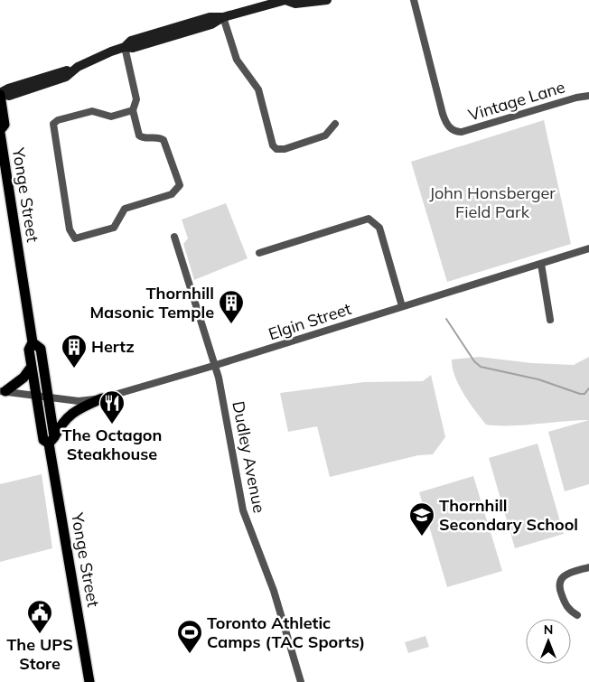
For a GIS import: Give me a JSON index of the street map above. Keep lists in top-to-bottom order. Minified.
{"streets":{"main road":["Yonge Street"],"street":["Vintage Lane","Elgin Street","Dudley Avenue"]},"crossings":[["Yonge Street","Elgin Street"],["Elgin Street","Dudley Avenue"]],"parks":["John Honsberger Field Park"],"places":{"building":["Thornhill Masonic Temple","Hertz"],"restaurant":["The Octagon Steakhouse"],"school or university":["Thornhill Secondary School"],"public building":["The UPS Store"],"sports":["Toronto Athletic Camps (TAC Sports)"]},"north":"top"}
